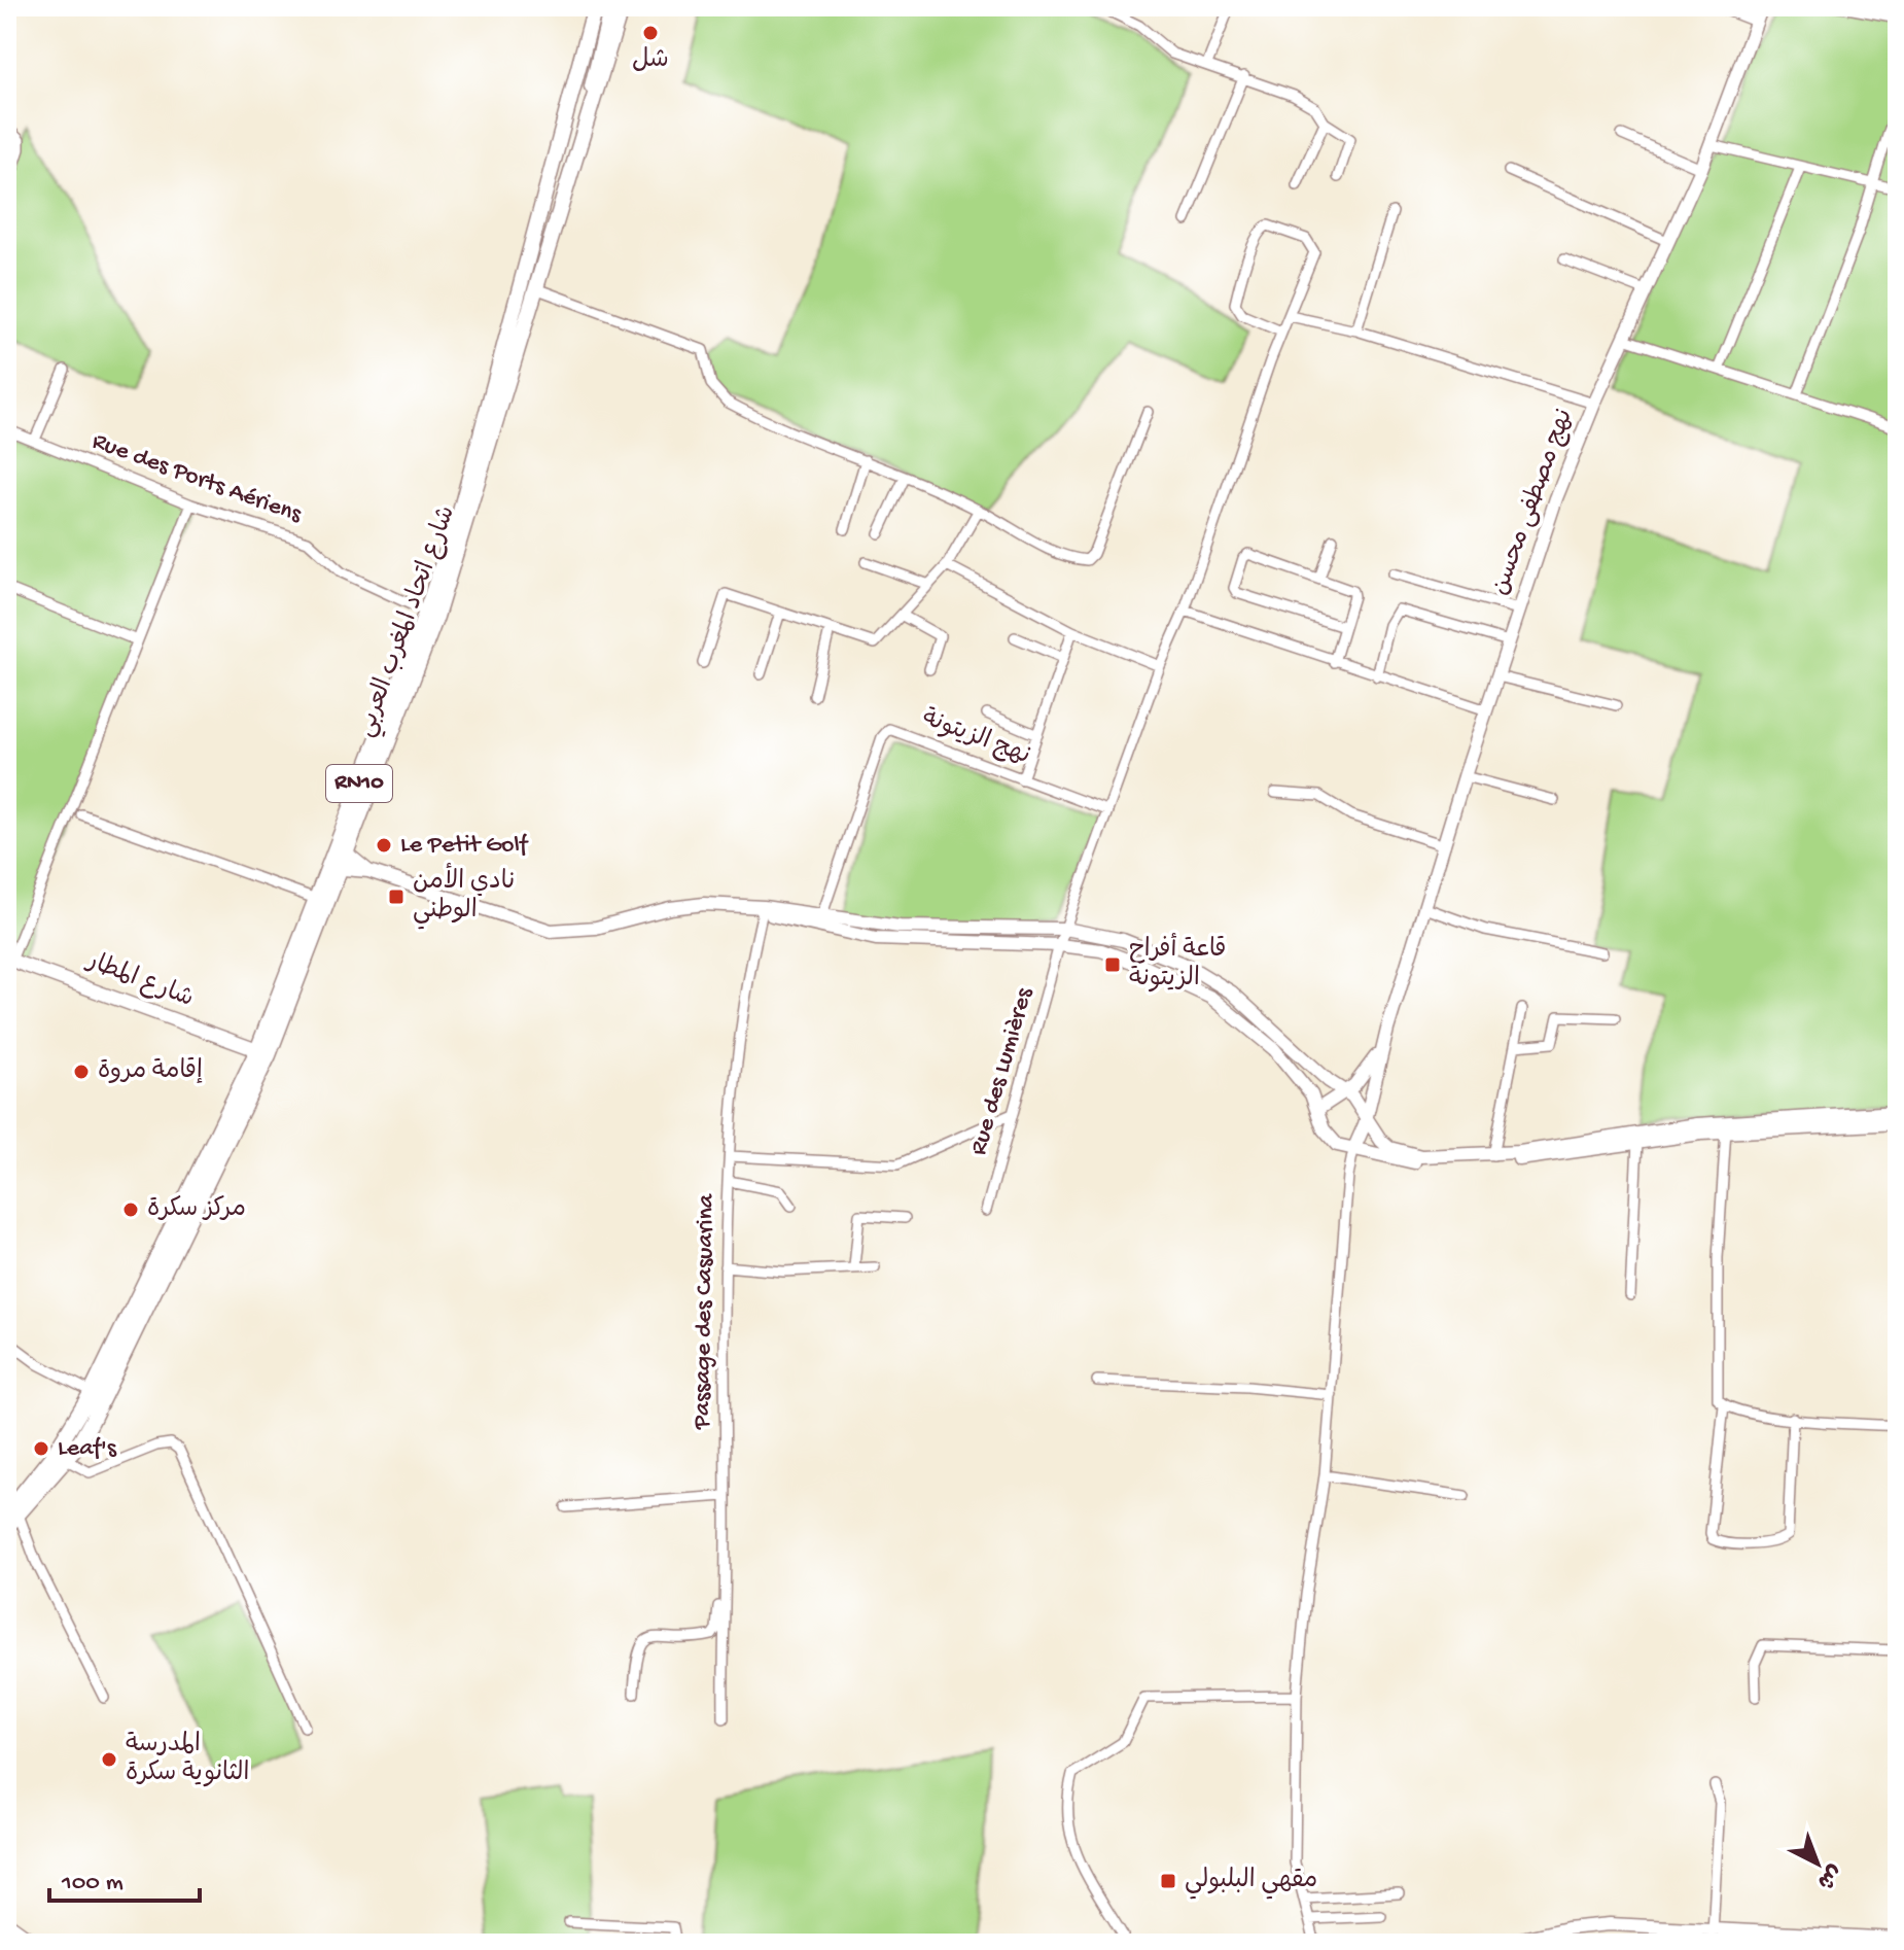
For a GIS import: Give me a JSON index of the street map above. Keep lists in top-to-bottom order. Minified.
{"streets":{"main road":["نهج مصطفى محسن","شارع اتحاد المغرب العربي","RN10","شارع المطار"],"street":["Rue des Ports Aériens","نهج الزيتونة","Rue des Lumières","Passage des Casuarina"]},"crossings":[["Rue des Ports Aériens","شارع اتحاد المغرب العربي"],["شارع اتحاد المغرب العربي","شارع المطار"],["نهج الزيتونة","Rue des Lumières"]],"places":{"other":["شل","Le Petit Golf","إقامة مروة","مركز سكرة","Leaf's","المدرسة الثانوية سكرة"],"transit":["نادي الأمن الوطني","قاعة أفراح الزيتونة","مقهي البلبولي"]},"scale_bar":"100 m","north":"bottom right"}
